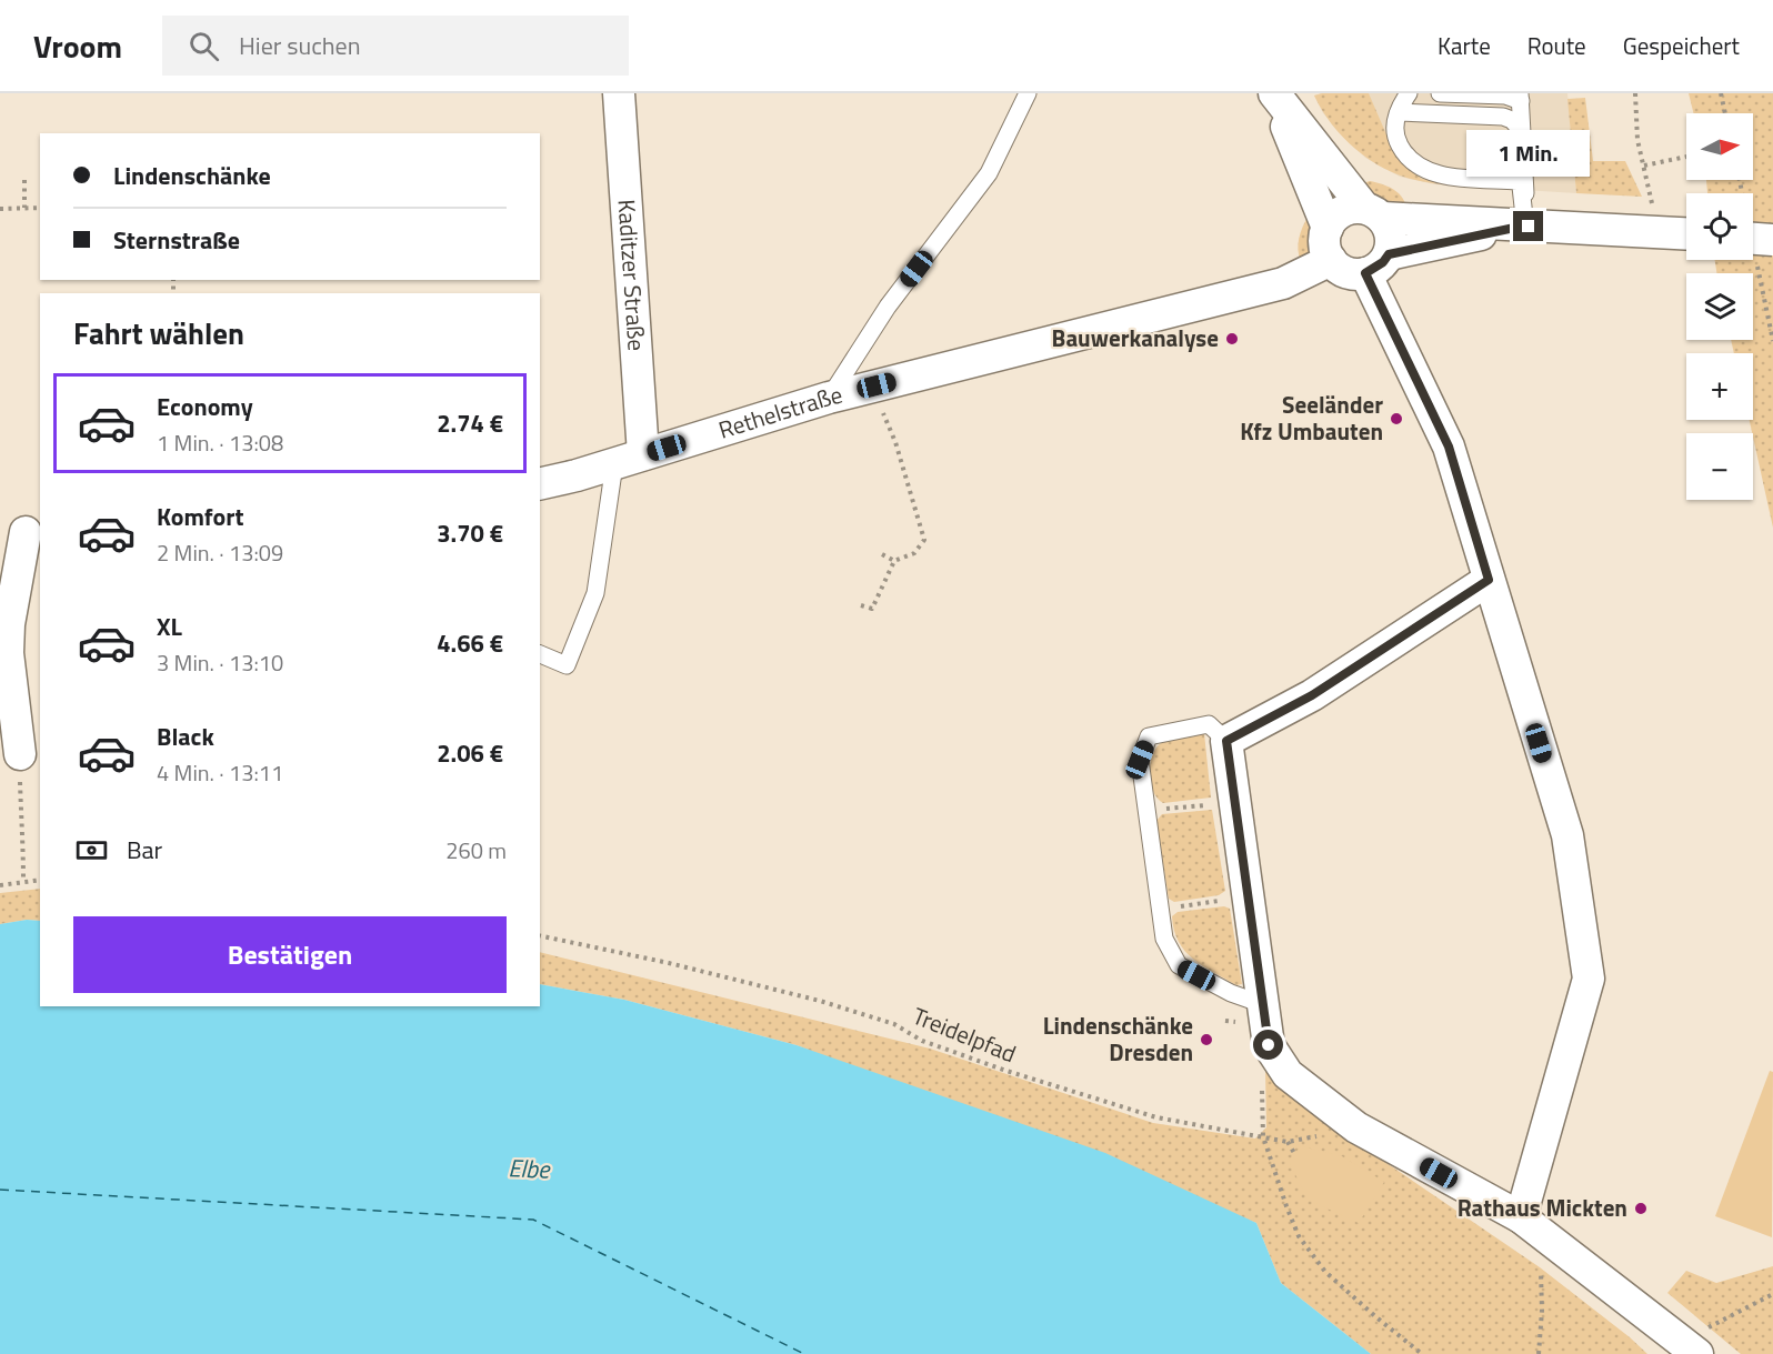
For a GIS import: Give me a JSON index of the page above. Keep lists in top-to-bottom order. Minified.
{"streets":{"street":["Kaditzer Straße","Rethelstraße"],"path":["Treidelpfad"]},"crossings":[["Kaditzer Straße","Rethelstraße"]],"water":["Elbe"],"places":["Bauwerkanalyse","Seeländer Kfz Umbauten","Lindenschänke Dresden","Rathaus Mickten"],"north":"right","page":{"header":"Vroom","search":"Hier suchen","nav":["Karte","Route","Gespeichert"],"map_buttons":["+","−"],"bubble":"1 Min.","banner":["Lindenschänke","Sternstraße"],"heading":"Fahrt wählen","list":[{"name":"Economy","note":"1 Min. · 13:08","value":"2.74 €"},{"name":"Komfort","note":"2 Min. · 13:09","value":"3.70 €"},{"name":"XL","note":"3 Min. · 13:10","value":"4.66 €"},{"name":"Black","note":"4 Min. · 13:11","value":"2.06 €"}],"pay":["Bar","260 m"],"buttons":"Bestätigen"}}
